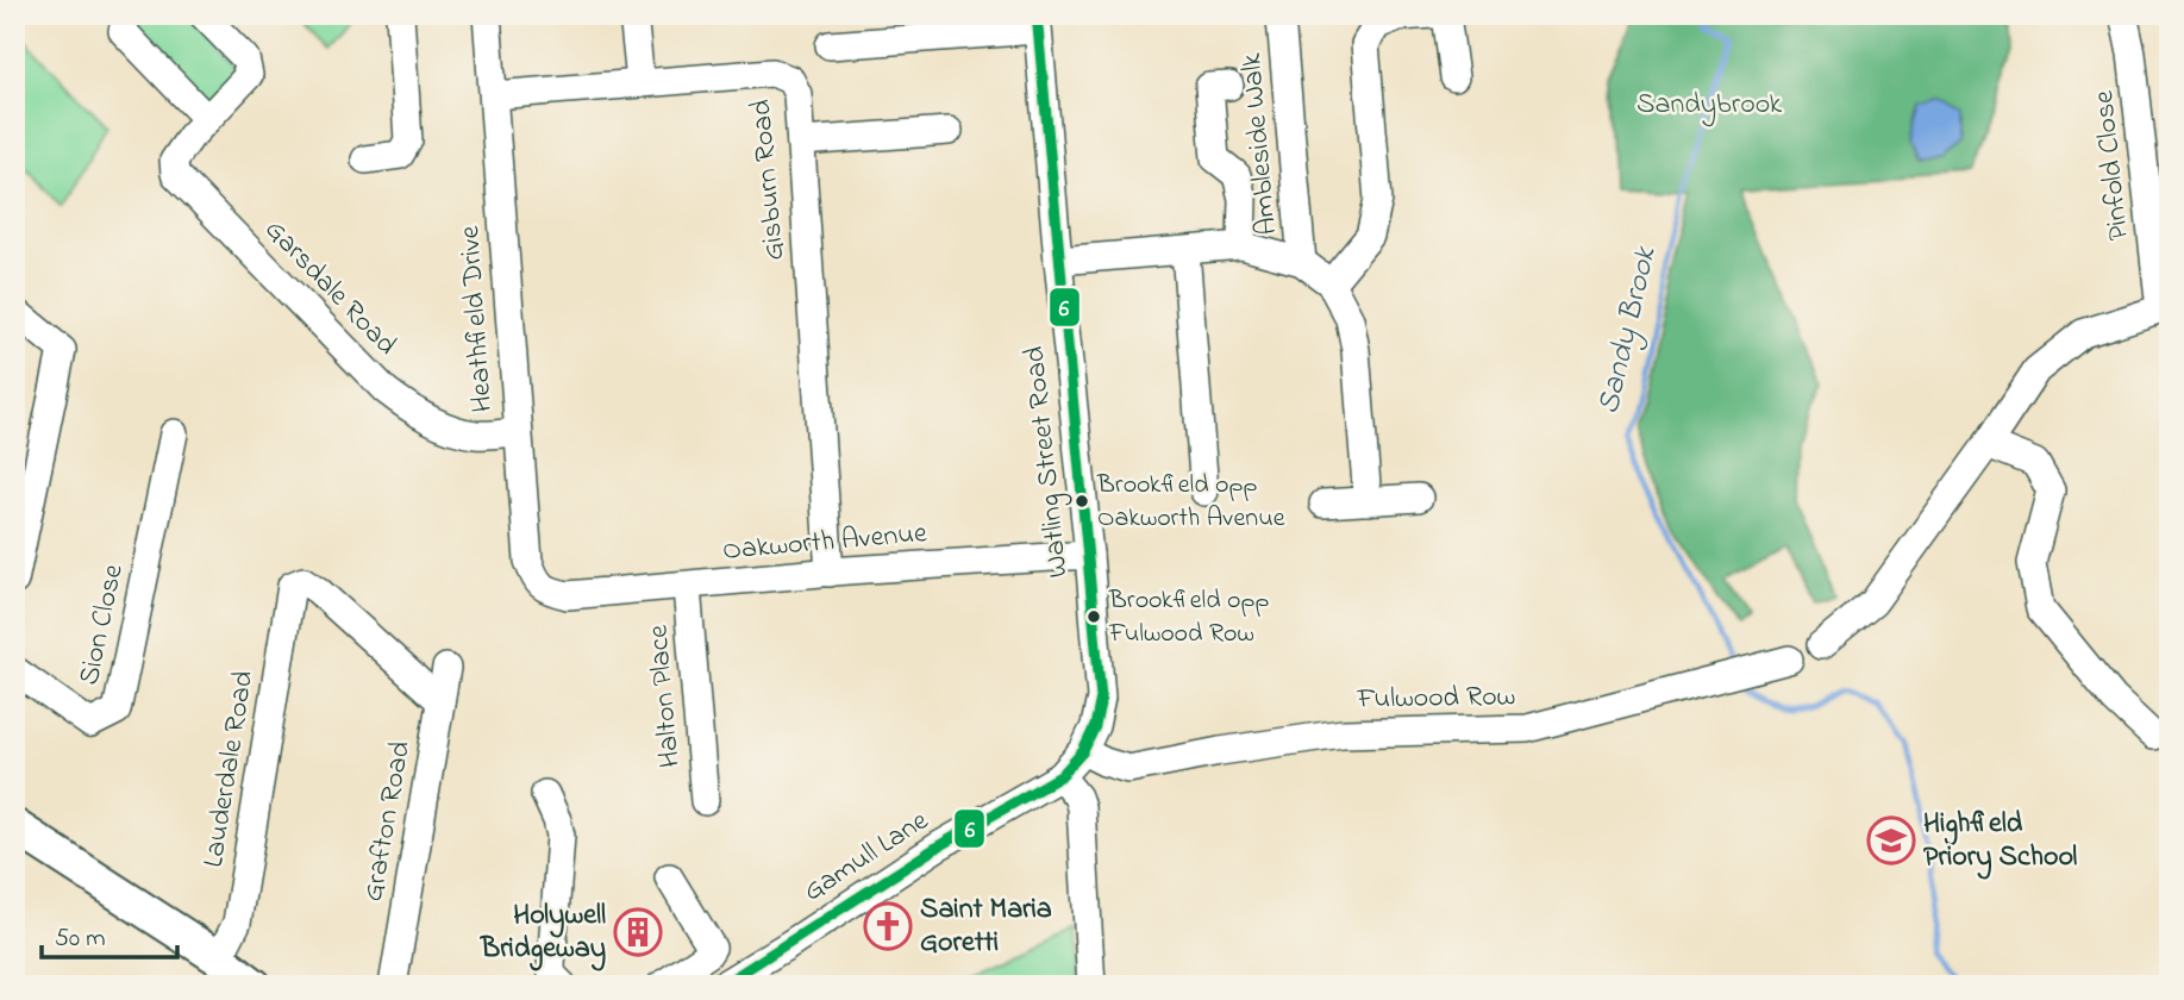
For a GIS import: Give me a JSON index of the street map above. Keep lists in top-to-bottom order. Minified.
{"streets":{"street":["Ambleside Walk","Pinfold Close","Gisburn Road","Garsdale Road","Heathfield Drive","Watling Street Road","Oakworth Avenue","Sion Close","Halton Place","Fulwood Row","Lauderdale Road","Grafton Road","Gamull Lane"]},"crossings":[["Gisburn Road","Heathfield Drive"],["Gisburn Road","Oakworth Avenue"],["Garsdale Road","Heathfield Drive"],["Heathfield Drive","Oakworth Avenue"],["Watling Street Road","Oakworth Avenue"],["Watling Street Road","Fulwood Row"],["Watling Street Road","Gamull Lane"],["Oakworth Avenue","Halton Place"],["Fulwood Row","Gamull Lane"],["Lauderdale Road","Grafton Road"]],"water":["Sandy Brook"],"parks":["Sandybrook"],"places":{"other":["Brookfield opp Oakworth Avenue","Brookfield opp Fulwood Row"],"school or university":["Highfield Priory School"],"church":["Saint Maria Goretti"],"building":["Holywell Bridgeway"]},"lines":["transit line 6"],"scale_bar":"50 m"}
